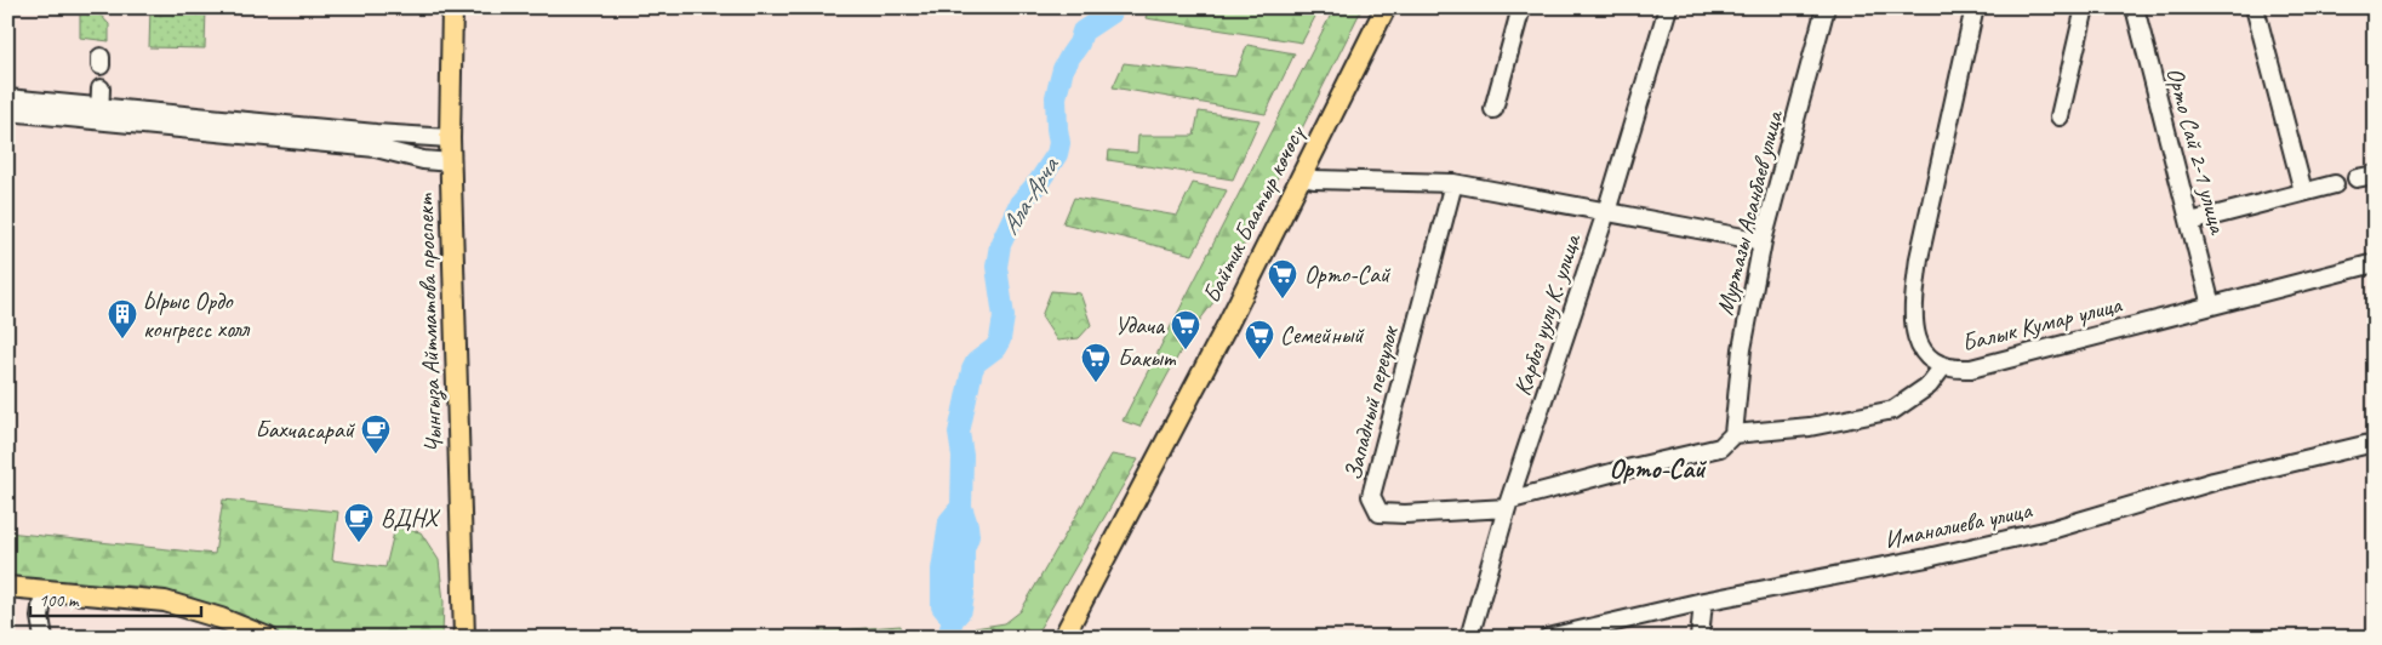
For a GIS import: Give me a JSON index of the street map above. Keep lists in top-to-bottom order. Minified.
{"streets":{"main road":["Байтик Баатыр көчөсү","Чынгыза Айтматова проспект"],"street":["Орто Сай 2-1 улица","Муртазы Асанбаев улица","Карбоз уулу К. улица","Балык Кумар улица","Западный переулок","Иманалиева улица"]},"crossings":[["Орто Сай 2-1 улица","Балык Кумар улица"],["Карбоз уулу К. улица","Западный переулок"]],"districts":["Орто-Сай"],"water":["Ала-Арча"],"places":{"supermarket":["Орто-Сай","Удача","Семейный","Бакыт"],"building":["Ырыс Ордо конгресс холл"],"cafe":["Бахчасарай","ВДНХ"]},"scale_bar":"100 m"}
